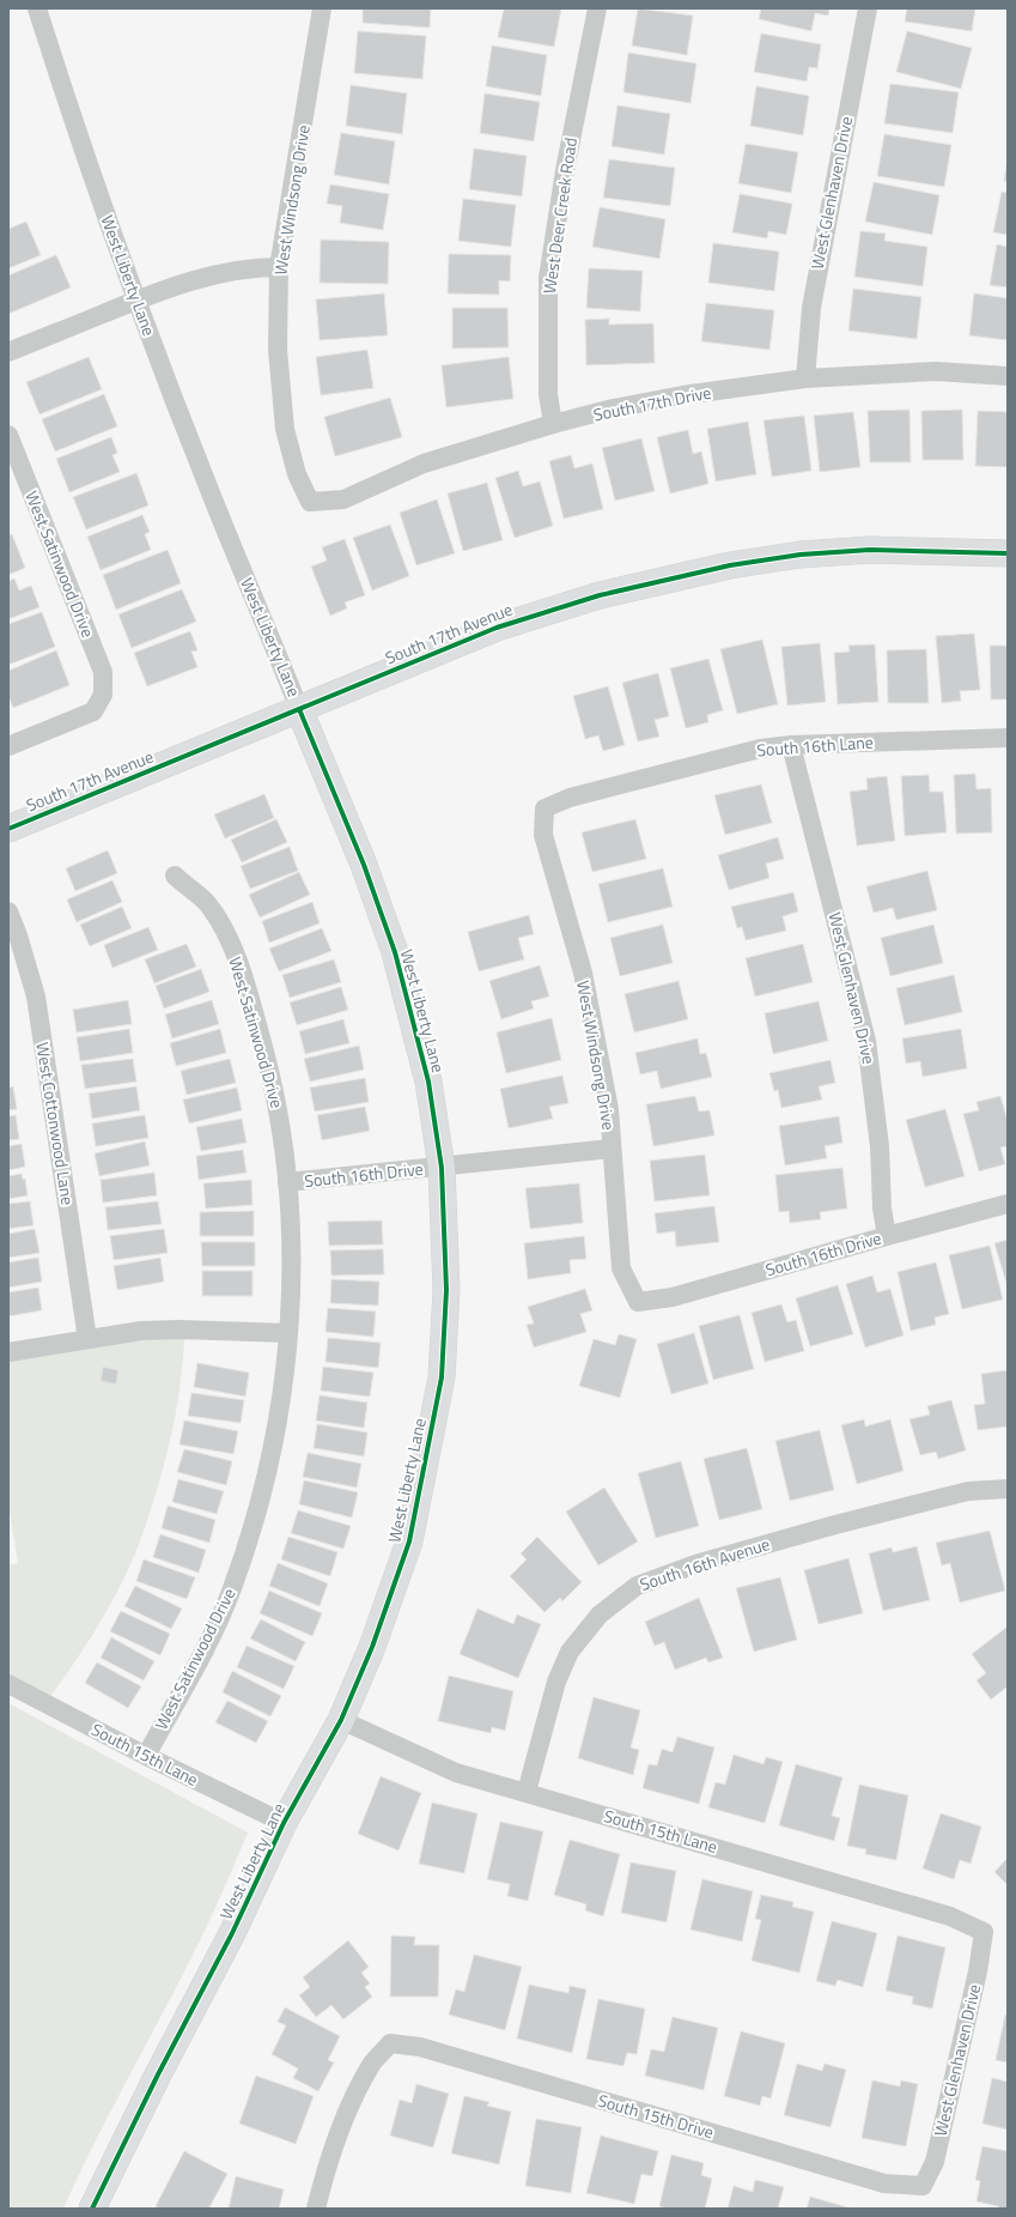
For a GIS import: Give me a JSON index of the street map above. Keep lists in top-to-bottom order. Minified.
{"streets":{"street":["West Glenhaven Drive","West Windsong Drive","West Deer Creek Road","West Liberty Lane","South 17th Drive","West Satinwood Drive","South 17th Avenue","South 16th Lane","West Cottonwood Lane","South 16th Drive","South 16th Avenue","South 15th Lane","South 15th Drive"]},"crossings":[["West Glenhaven Drive","South 17th Drive"],["West Glenhaven Drive","South 16th Lane"],["West Glenhaven Drive","South 16th Drive"],["West Glenhaven Drive","South 15th Lane"],["West Glenhaven Drive","South 15th Drive"],["West Windsong Drive","South 17th Drive"],["West Windsong Drive","South 16th Lane"],["West Windsong Drive","South 16th Drive"],["West Deer Creek Road","South 17th Drive"],["West Liberty Lane","South 17th Avenue"],["West Liberty Lane","South 16th Drive"],["West Liberty Lane","South 15th Lane"],["West Satinwood Drive","South 16th Drive"],["West Satinwood Drive","South 15th Lane"],["South 16th Avenue","South 15th Lane"]]}
